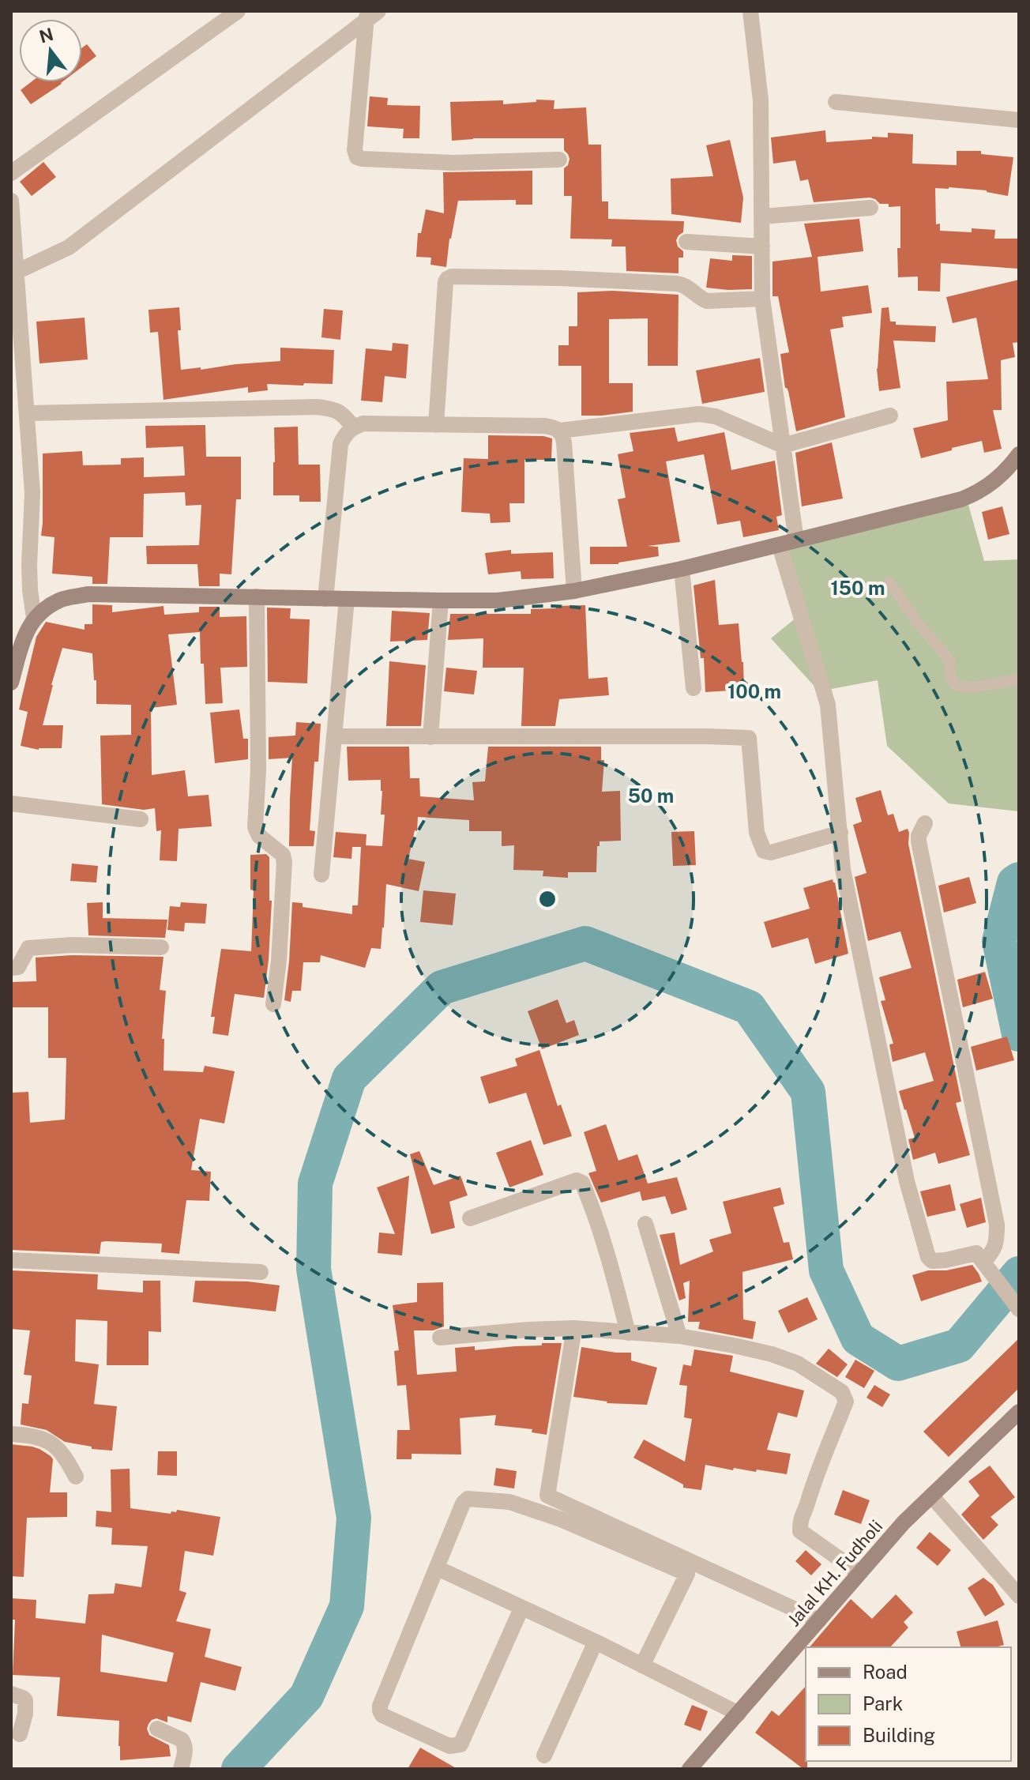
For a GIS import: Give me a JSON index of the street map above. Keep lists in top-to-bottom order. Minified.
{"streets":{"street":["Jalal KH. Fudholi"]},"legend":["Road","Park","Building"],"north":"top","rings":["150 m","100 m","50 m"]}
